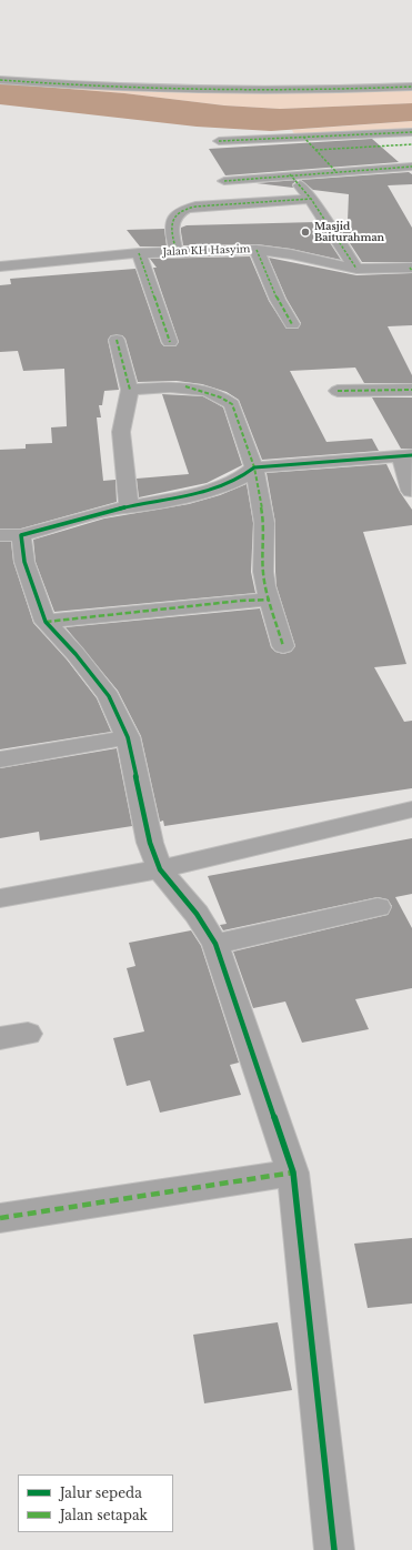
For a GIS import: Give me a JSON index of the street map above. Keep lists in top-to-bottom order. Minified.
{"streets":{"street":["Jalan KH Hasyim"]},"places":["Masjid Baiturahman"],"legend":["Jalur sepeda","Jalan setapak"]}
